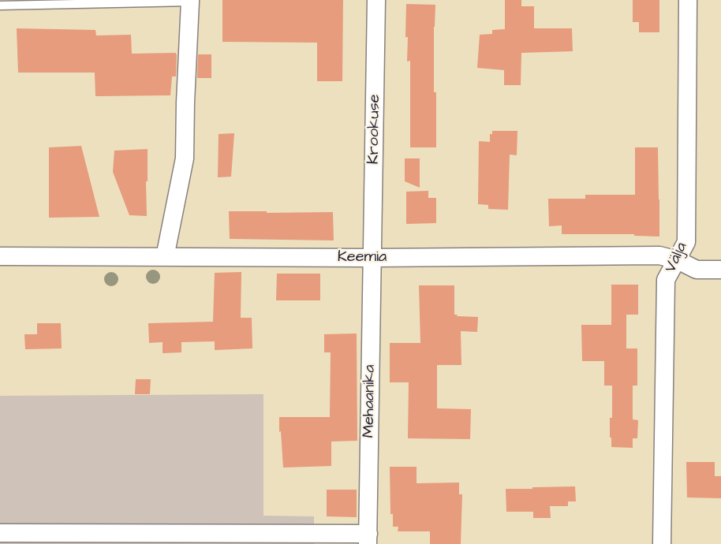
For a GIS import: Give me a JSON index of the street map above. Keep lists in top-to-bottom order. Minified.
{"streets":{"street":["Krookuse","Keemia","Välja","Mehaanika"]},"crossings":[["Krookuse","Keemia"],["Krookuse","Mehaanika"],["Keemia","Välja"],["Keemia","Mehaanika"]]}
